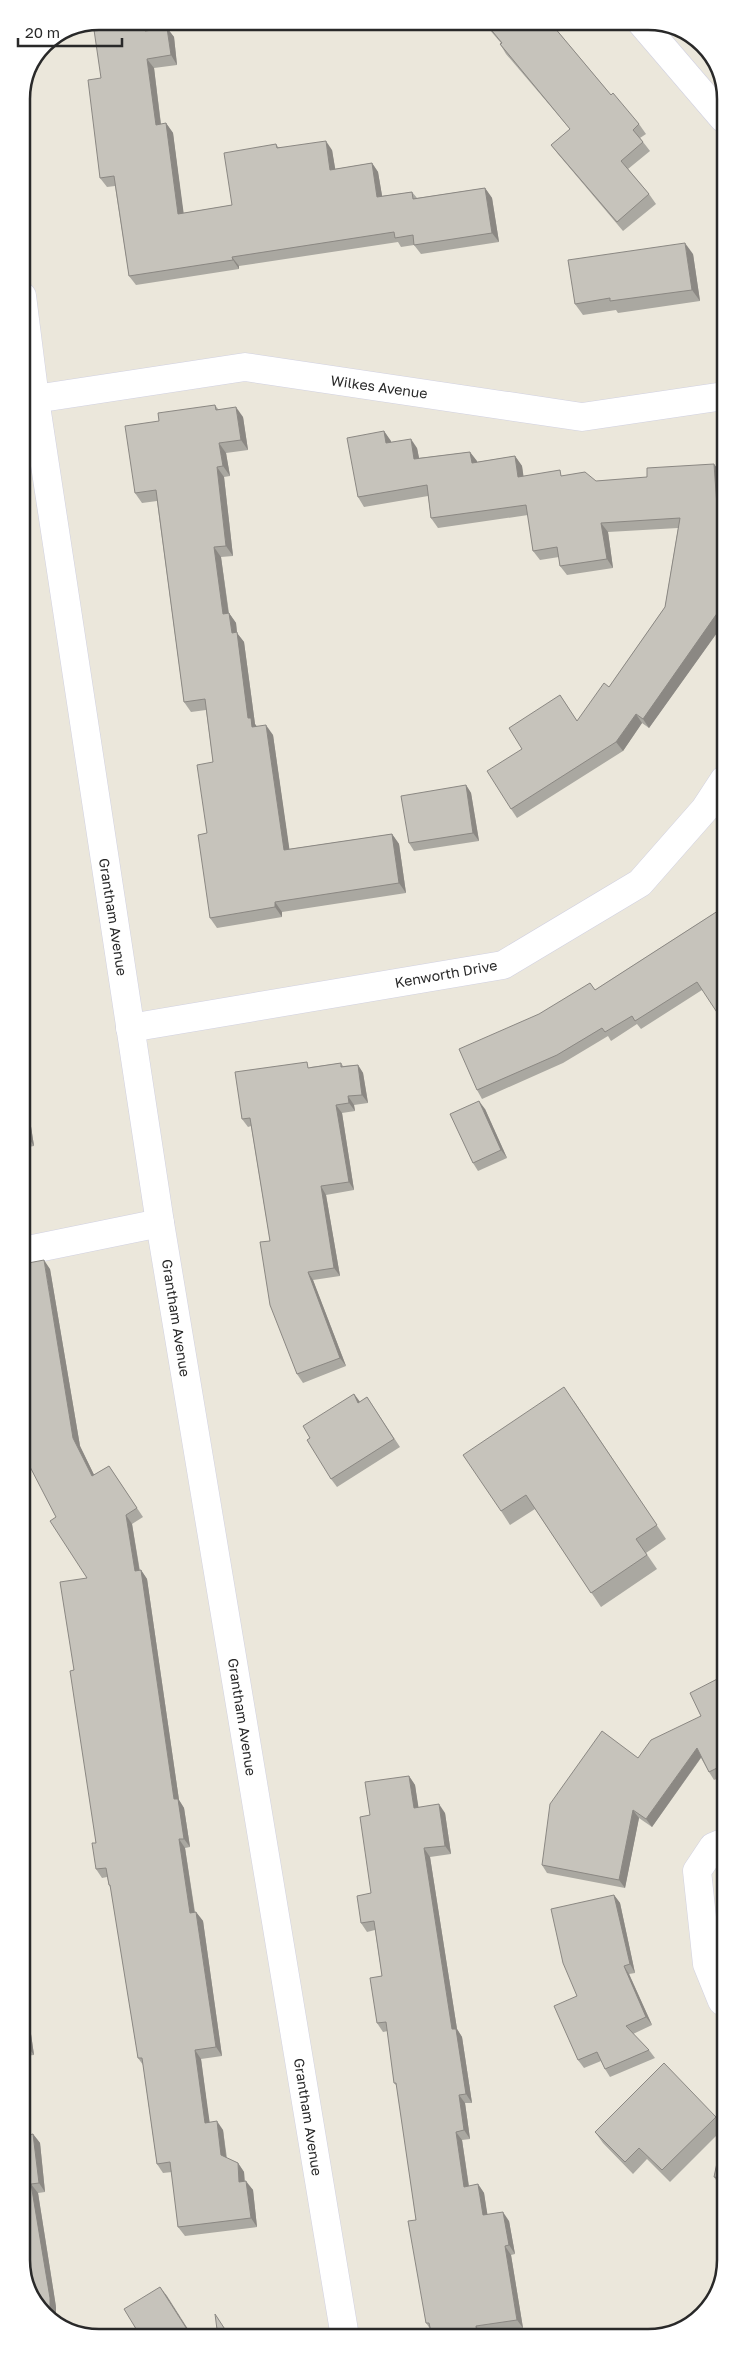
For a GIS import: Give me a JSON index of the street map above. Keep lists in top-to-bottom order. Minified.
{"streets":{"street":["Wilkes Avenue","Grantham Avenue","Kenworth Drive"]},"crossings":[["Wilkes Avenue","Grantham Avenue"],["Grantham Avenue","Kenworth Drive"]],"scale_bar":"20 m"}
